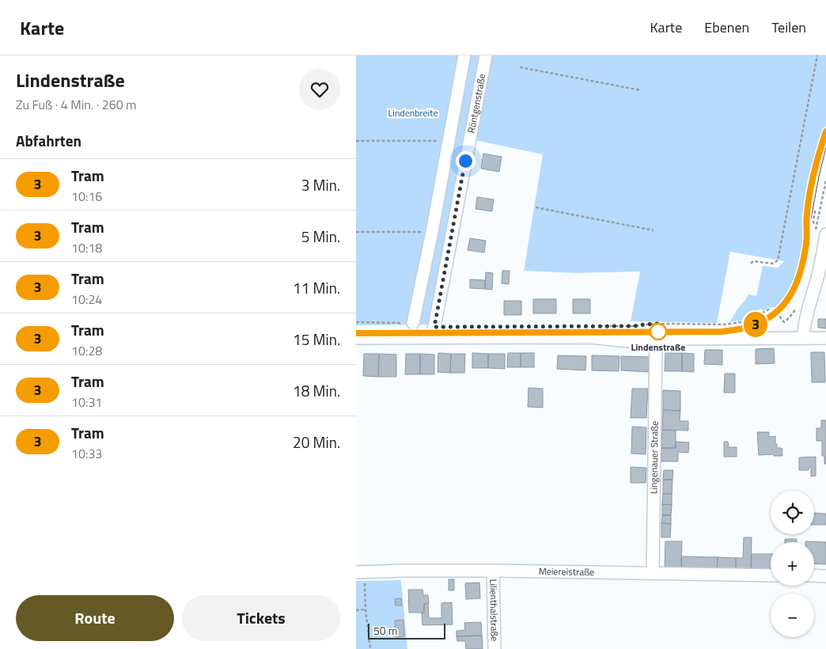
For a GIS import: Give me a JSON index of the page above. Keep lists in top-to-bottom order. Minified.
{"streets":{"street":["Röntgenstraße","Lingenauer Straße","Meiereistraße","Lilienthalstraße"]},"crossings":[["Lingenauer Straße","Meiereistraße"],["Meiereistraße","Lilienthalstraße"]],"parks":["Lindenbreite"],"places":["Lindenstraße"],"lines":["tram line 3"],"scale_bar":"50 m","page":{"header":"Karte","nav":["Karte","Ebenen","Teilen"],"heading":[["Lindenstraße","Zu Fuß · 4 Min. · 260 m"],"Abfahrten"],"on_map":"3","list":[{"mark":"3","name":"Tram","note":"10:16","value":"3 Min."},{"mark":"3","name":"Tram","note":"10:18","value":"5 Min."},{"mark":"3","name":"Tram","note":"10:24","value":"11 Min."},{"mark":"3","name":"Tram","note":"10:28","value":"15 Min."},{"mark":"3","name":"Tram","note":"10:31","value":"18 Min."},{"mark":"3","name":"Tram","note":"10:33","value":"20 Min."}],"map_buttons":["+","−"],"buttons":["Route","Tickets"],"scale":"50 m"}}
